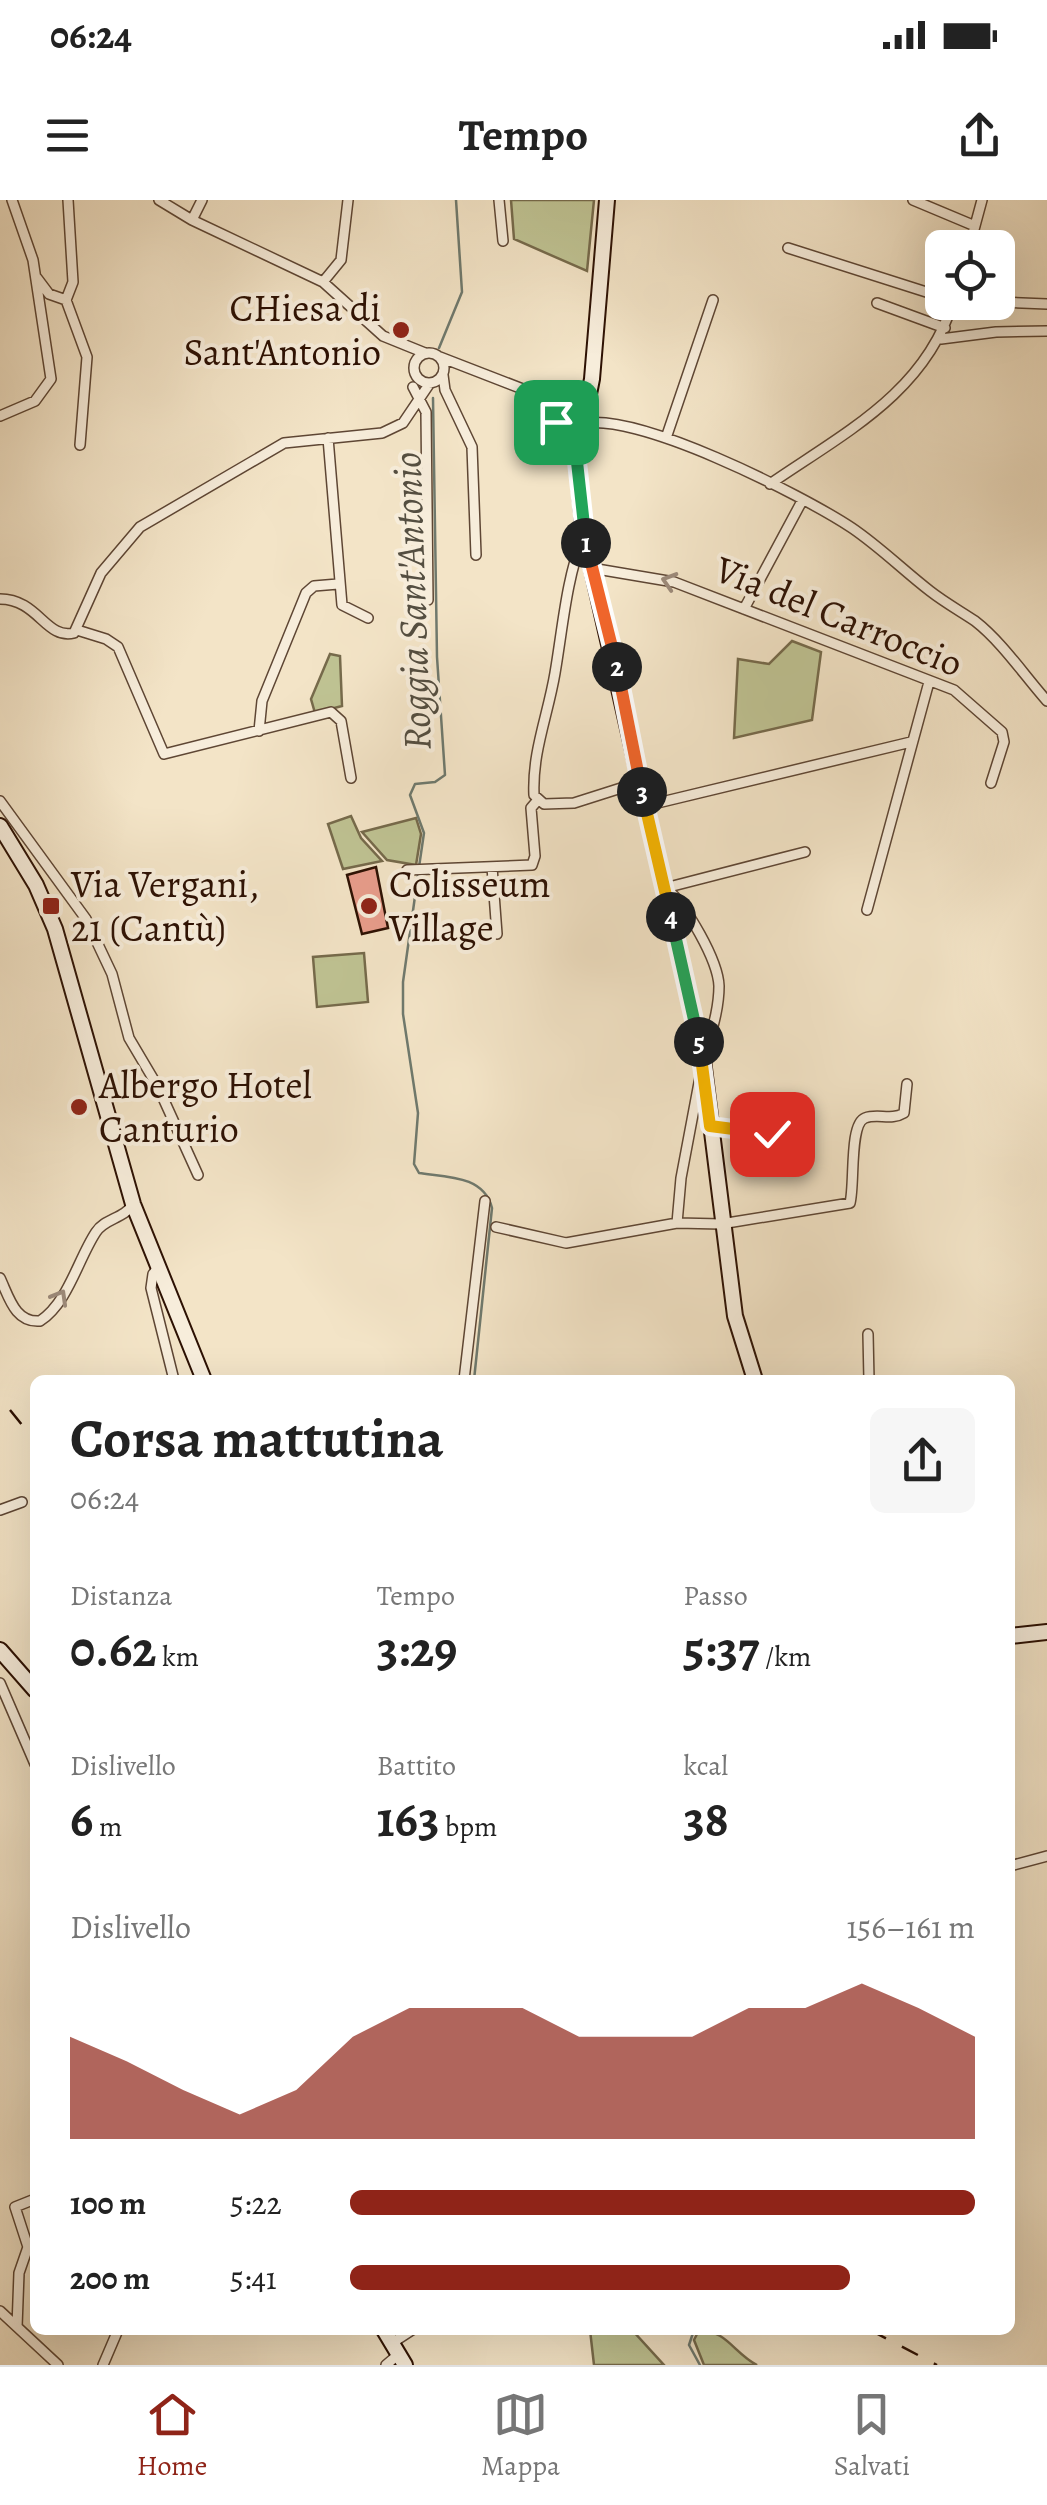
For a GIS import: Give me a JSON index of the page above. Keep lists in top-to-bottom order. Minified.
{"streets":{"street":["Via del Carroccio"]},"water":["Roggia Sant'Antonio"],"places":{"other":["CHiesa di Sant'Antonio","Colisseum Village","Albergo Hotel Canturio"],"transit":["Via Vergani, 21 (Cantù)"]},"page":{"status":"06:24","header":"Tempo","pins":["1","2","3","4","5"],"heading":["Corsa mattutina","06:24"],"stats":[["Distanza","0.62 km"],["Tempo","3:29"],["Passo","5:37 /km"],["Dislivello","6 m"],["Battito","163 bpm"],["kcal","38"]],"chart":["Dislivello","156–161 m"],"list":[{"name":"100 m","note":"5:22"},{"name":"200 m","note":"5:41"}],"tabs":["Home","Mappa","Salvati"]}}
